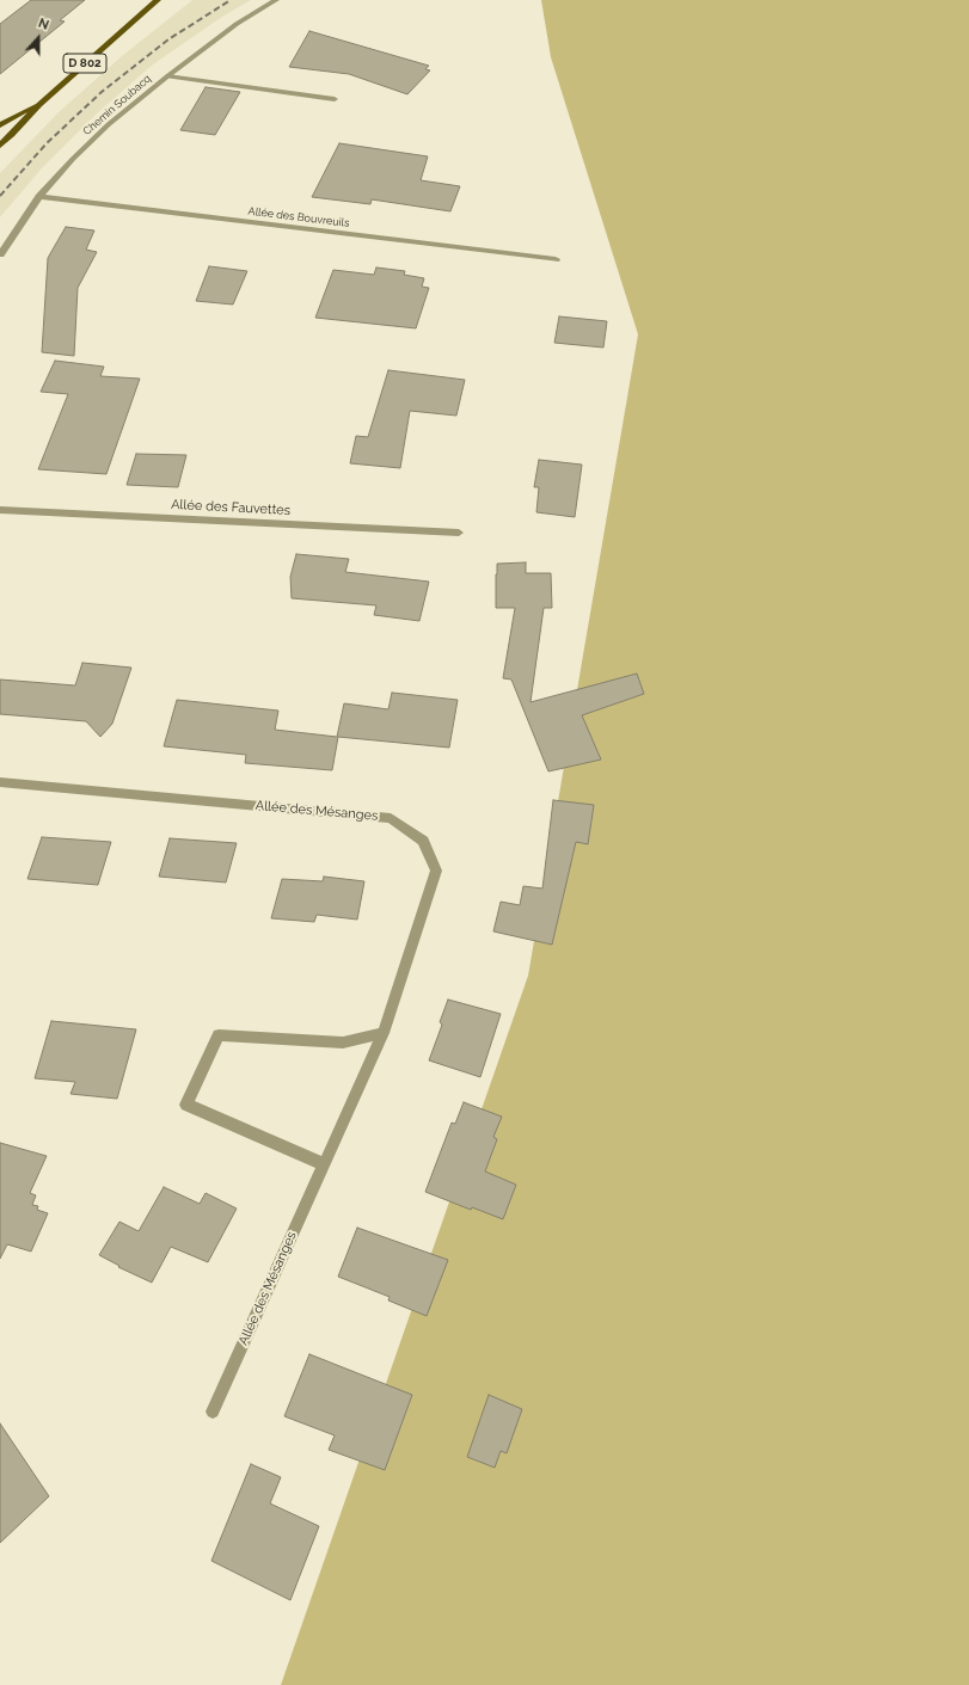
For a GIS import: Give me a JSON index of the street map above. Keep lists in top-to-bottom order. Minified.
{"streets":{"main road":["D 802"],"street":["Chemin Soubacq","Allée des Bouvreuils","Allée des Fauvettes","Allée des Mésanges"]},"crossings":[["Chemin Soubacq","Allée des Bouvreuils"]],"north":"top"}
